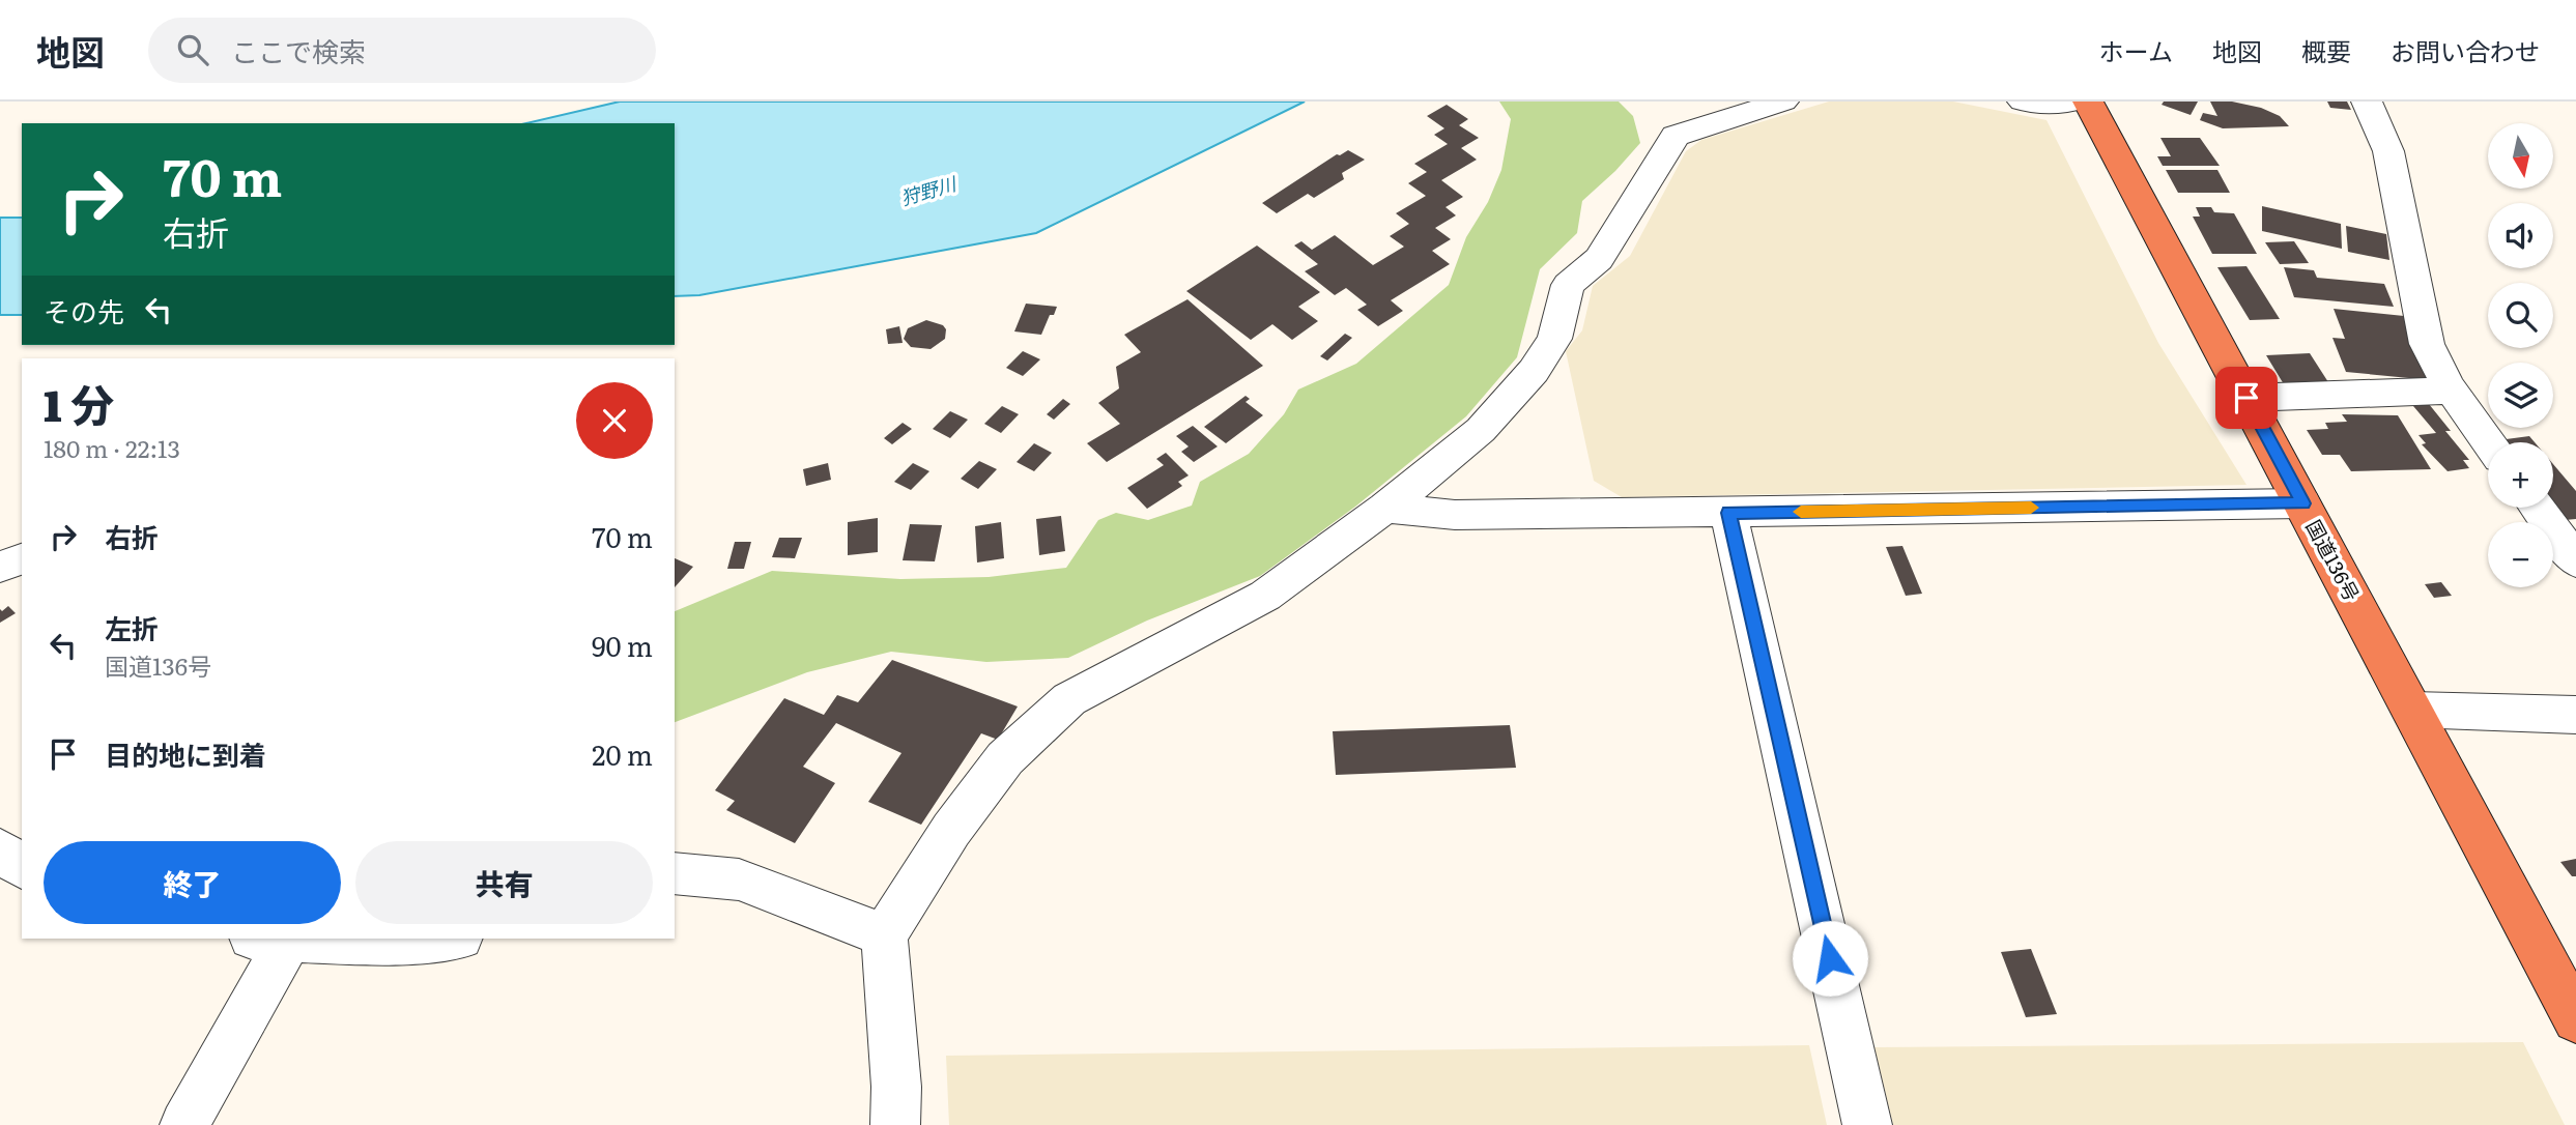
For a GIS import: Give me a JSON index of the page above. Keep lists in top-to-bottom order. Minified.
{"streets":{"highway":["国道136号"]},"water":["狩野川"],"north":"bottom","page":{"header":"地図","search":"ここで検索","nav":["ホーム","地図","概要","お問い合わせ"],"map_buttons":["+","−"],"turn":["70 m","右折"],"then":"その先","heading":["1 分","180 m · 22:13"],"list":[{"name":"右折","value":"70 m"},{"name":"左折","note":"国道136号","value":"90 m"},{"name":"目的地に到着","value":"20 m"}],"buttons":["終了","共有"]}}
